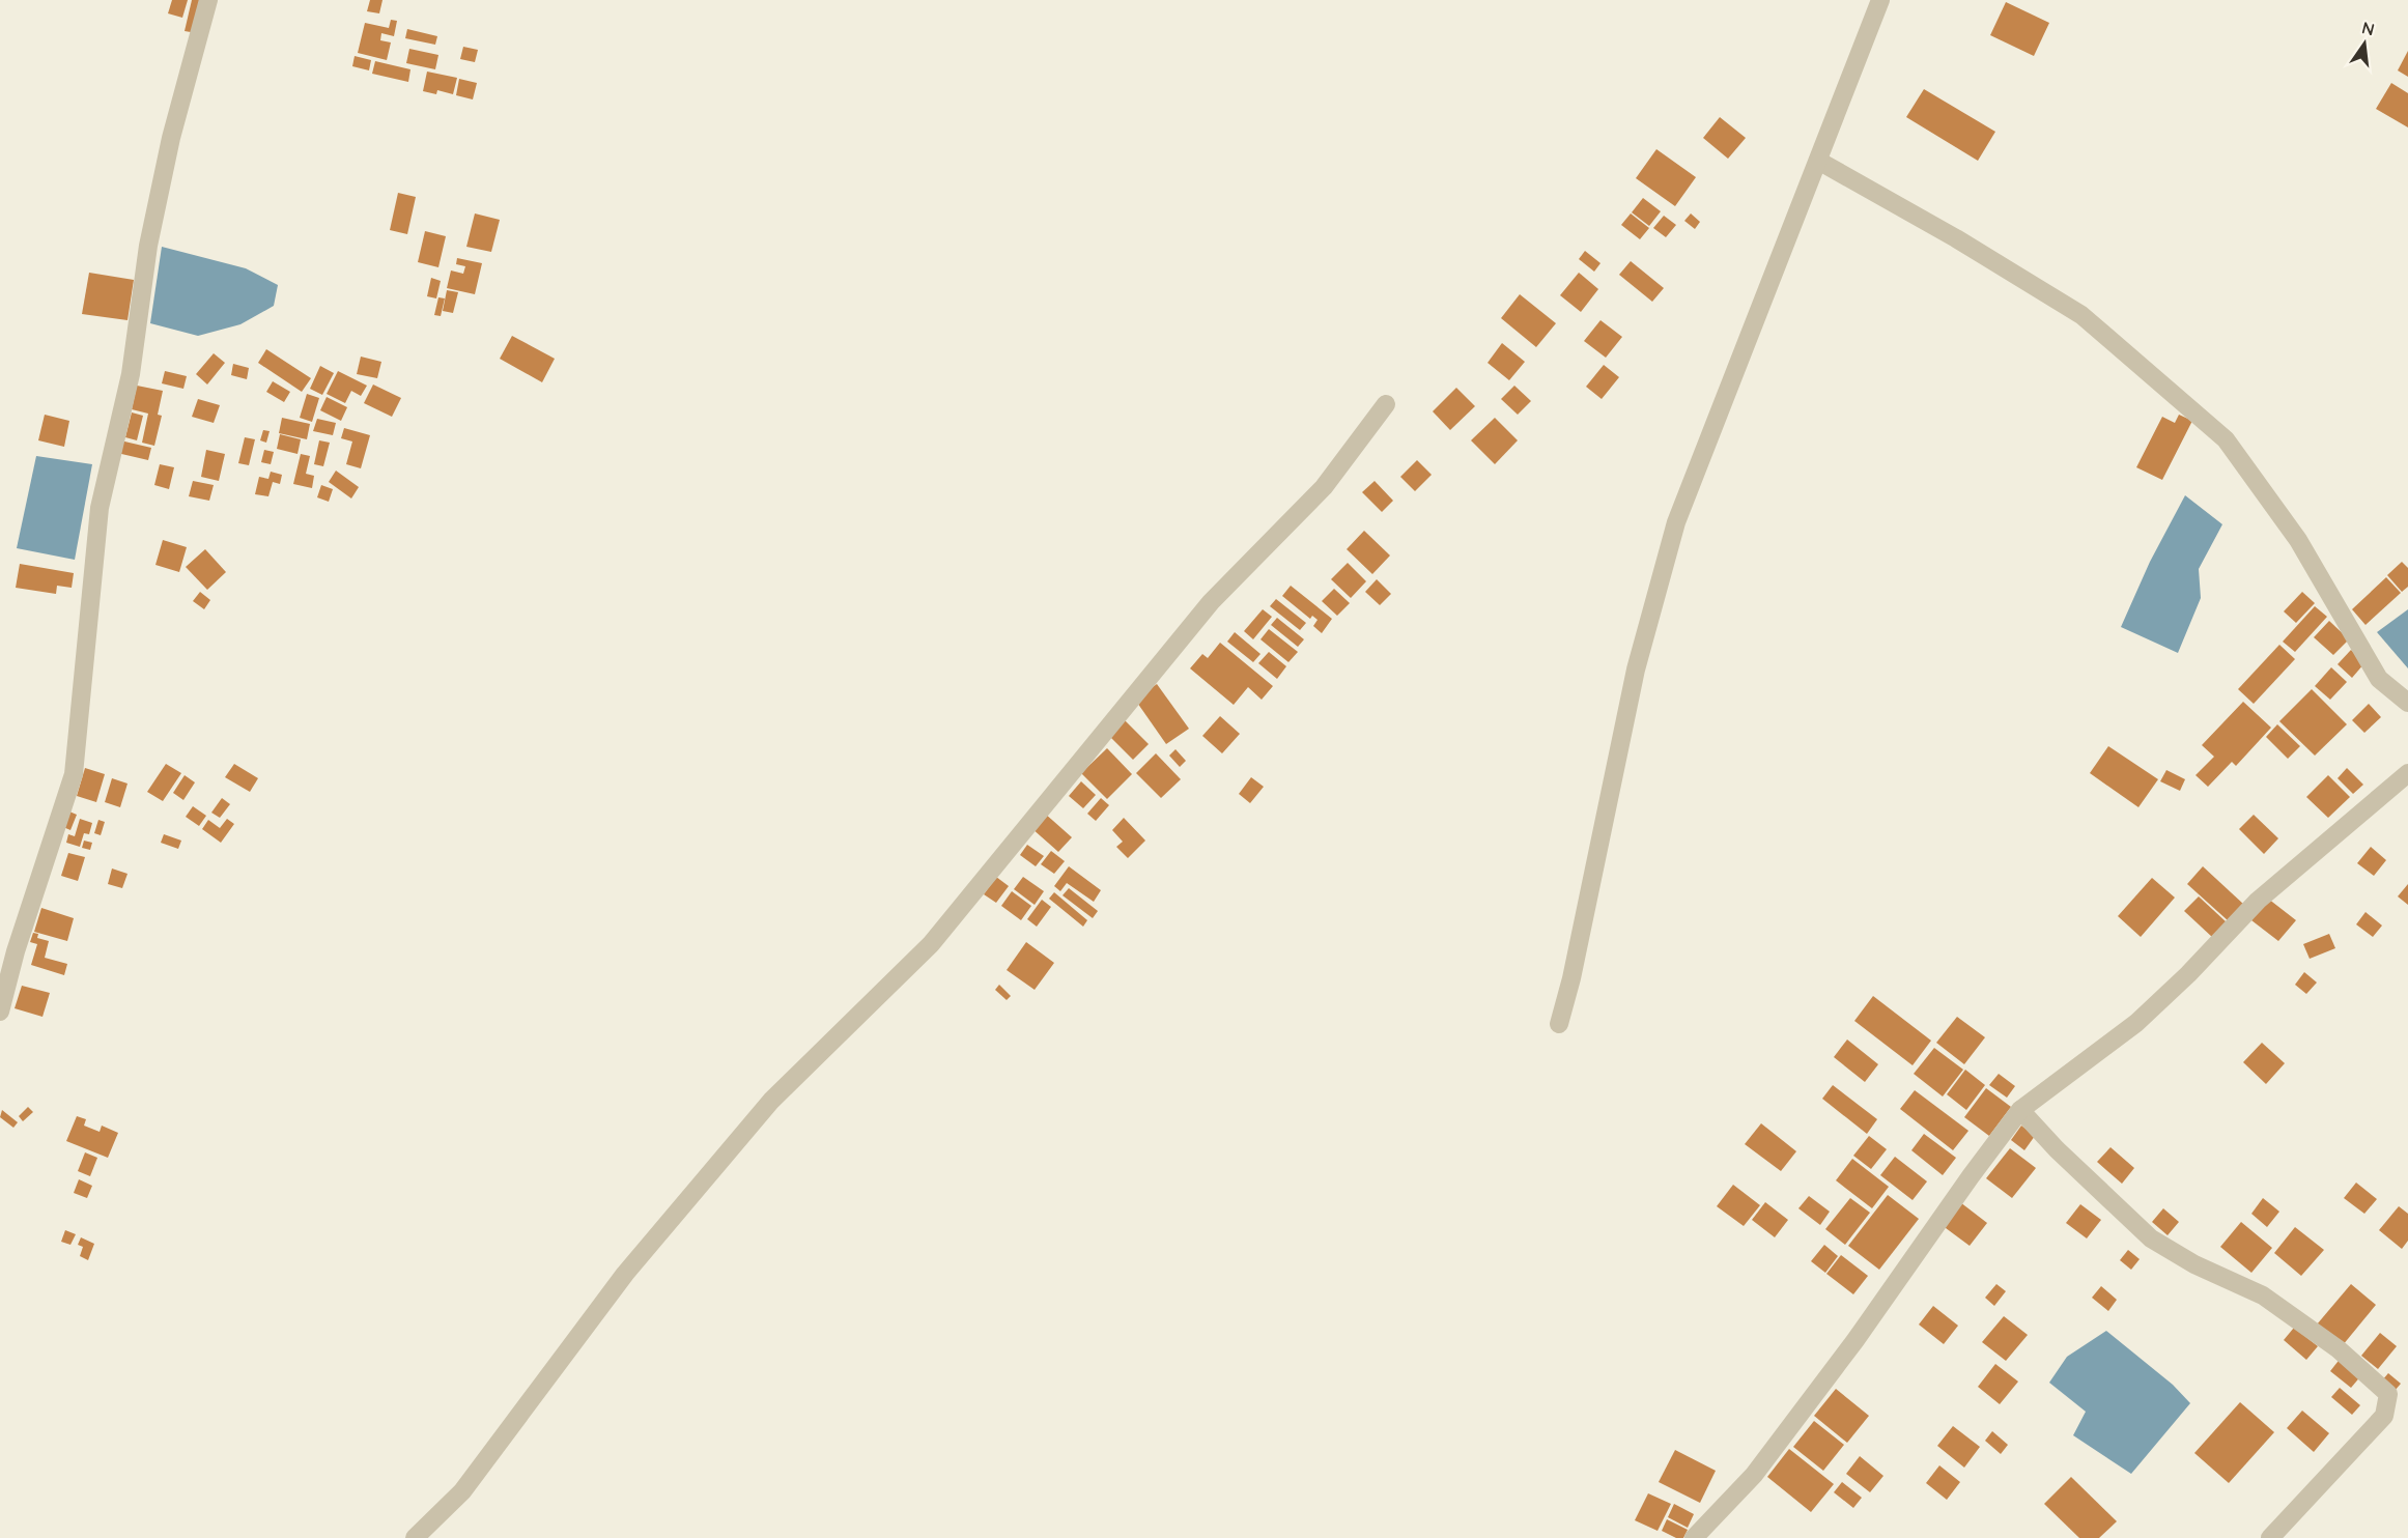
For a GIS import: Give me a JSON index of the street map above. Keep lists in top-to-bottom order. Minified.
{"north":"top"}
